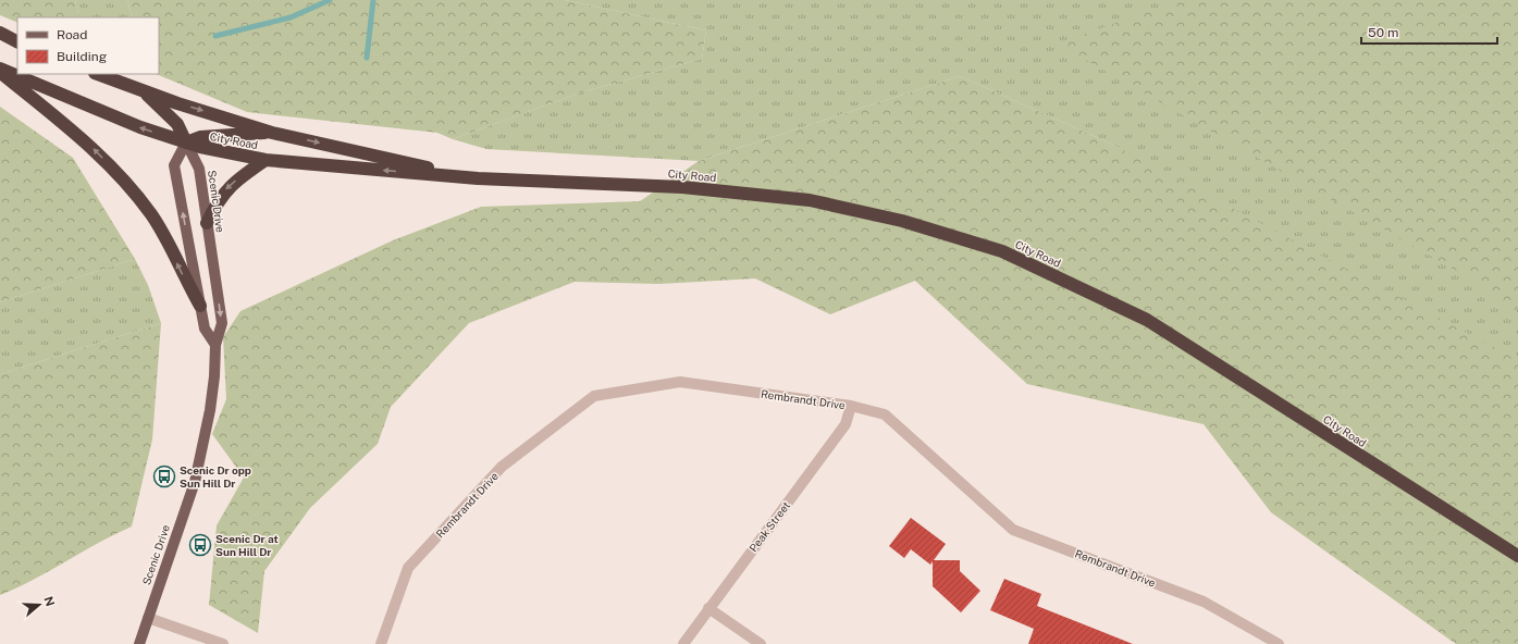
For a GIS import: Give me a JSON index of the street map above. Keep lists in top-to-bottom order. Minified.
{"streets":{"highway":["City Road"],"main road":["Scenic Drive"],"street":["Rembrandt Drive","Peak Street"]},"crossings":[["City Road","Scenic Drive"],["Rembrandt Drive","Peak Street"]],"places":{"bus stop":["Scenic Dr opp Sun Hill Dr","Scenic Dr at Sun Hill Dr"]},"legend":["Road","Building"],"scale_bar":"50 m","north":"right"}
